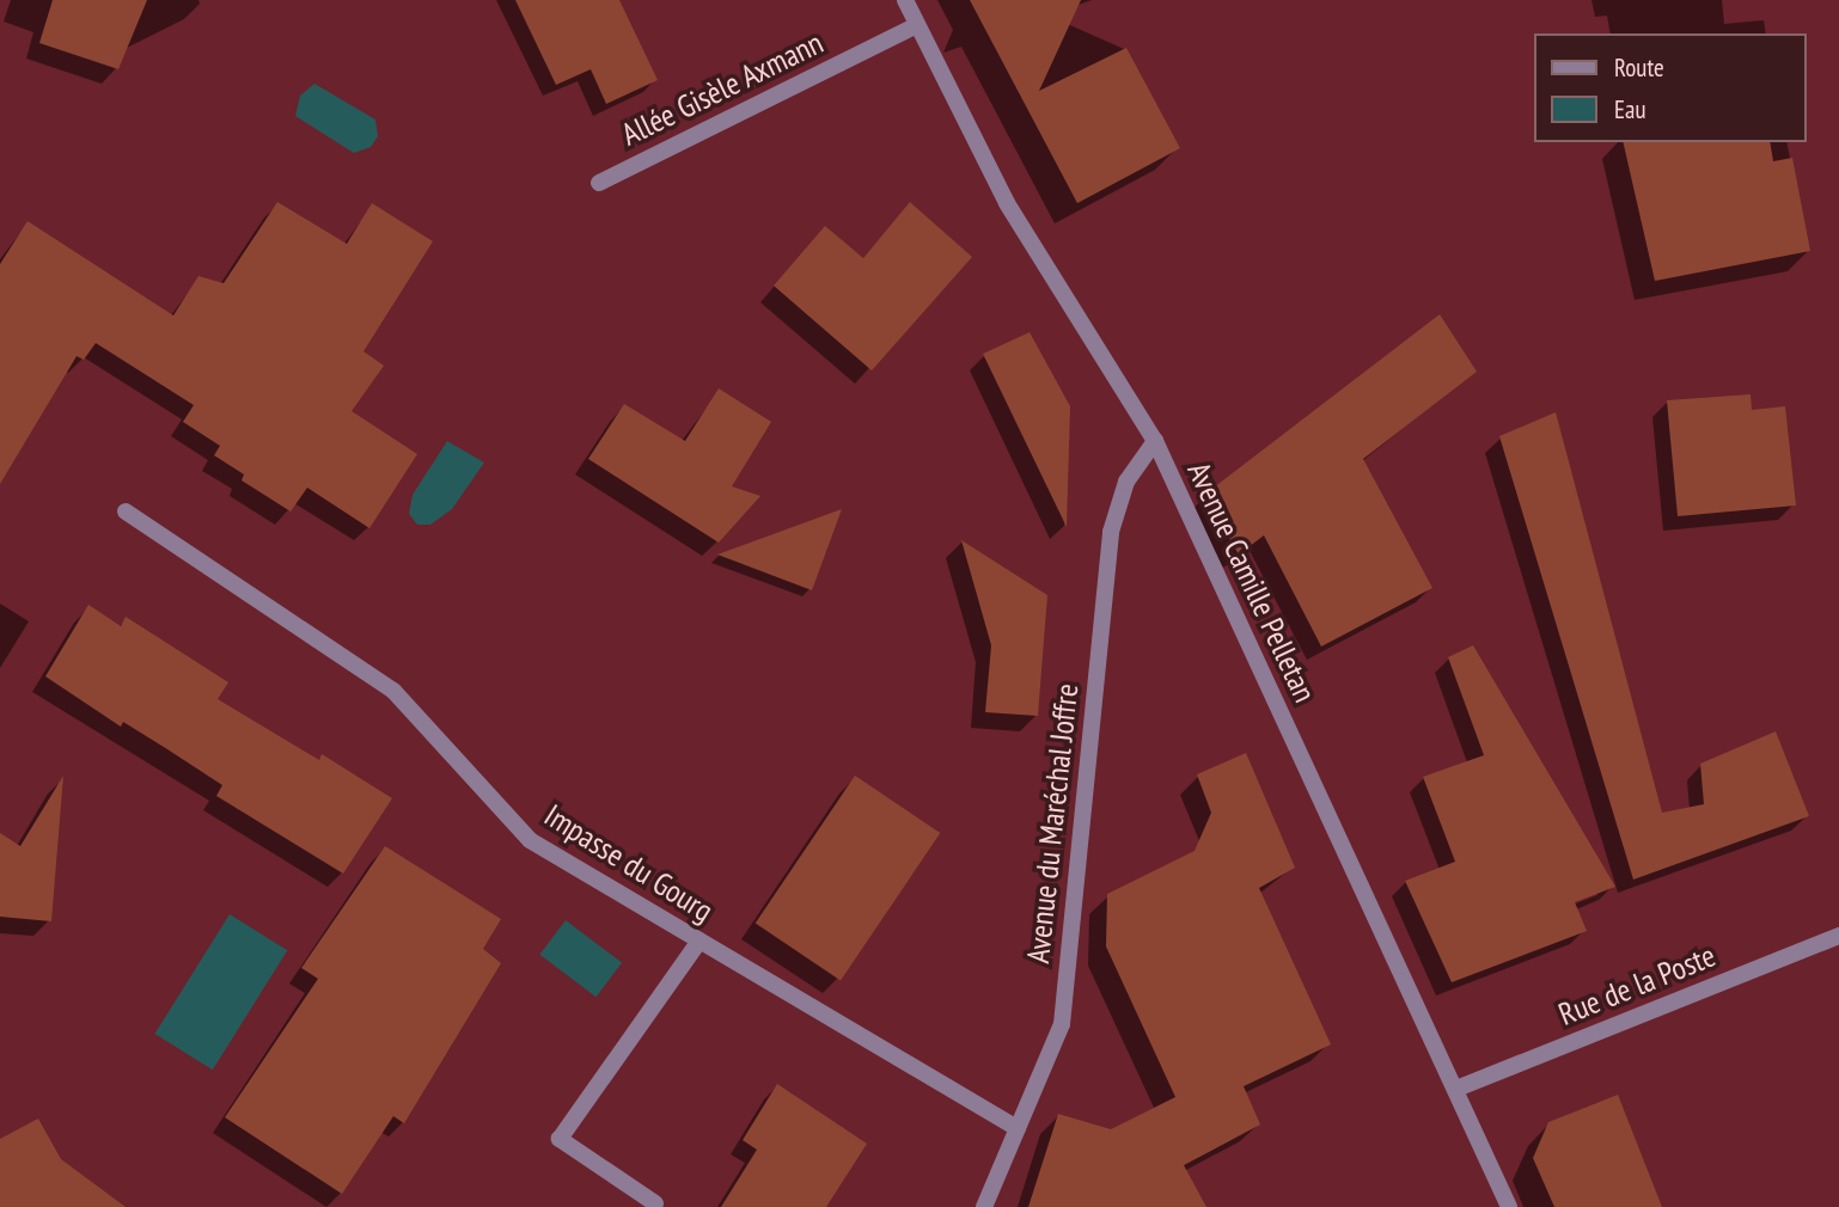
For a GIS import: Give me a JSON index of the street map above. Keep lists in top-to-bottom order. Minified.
{"streets":{"street":["Allée Gisèle Axmann","Avenue Camille Pelletan","Avenue du Maréchal Joffre","Impasse du Gourg","Rue de la Poste"]},"crossings":[["Allée Gisèle Axmann","Avenue Camille Pelletan"],["Avenue Camille Pelletan","Avenue du Maréchal Joffre"],["Avenue Camille Pelletan","Rue de la Poste"],["Avenue du Maréchal Joffre","Impasse du Gourg"]],"legend":["Route","Eau"]}
